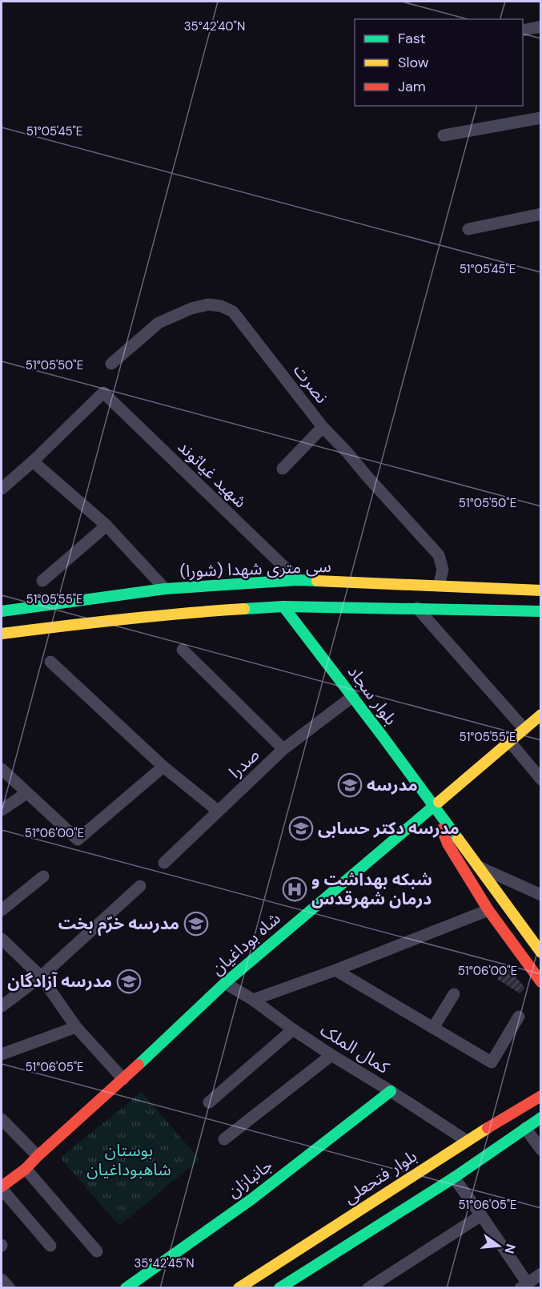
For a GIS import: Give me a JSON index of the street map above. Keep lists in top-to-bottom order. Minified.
{"streets":{"main road":["سی متری شهدا (شورا)","بلوار سجاد","شاه بوداغیان","بلوار فتحعلی","جانبازان"],"street":["نصرت","شهید غیاثوند","صدرا","کمال الملک"]},"crossings":[["نصرت","سی متری شهدا (شورا)"],["شهید غیاثوند","سی متری شهدا (شورا)"],["سی متری شهدا (شورا)","بلوار سجاد"],["بلوار سجاد","صدرا"],["بلوار سجاد","شاه بوداغیان"],["شاه بوداغیان","کمال الملک"],["کمال الملک","بلوار فتحعلی"],["کمال الملک","جانبازان"]],"parks":["بوستان شاهبوداغیان"],"places":{"school or university":["مدرسه","مدرسه دکتر حسابی","مدرسه خرّم بخت","مدرسه آزادگان"],"hospital":["شبکه بهداشت و درمان شهرقدس"]},"legend":["Fast","Slow","Jam"],"north":"right","coordinates":["35°42'40\"N","51°05'45\"E","51°05'50\"E","51°05'55\"E","51°06'00\"E","51°06'05\"E","35°42'45\"N"]}
